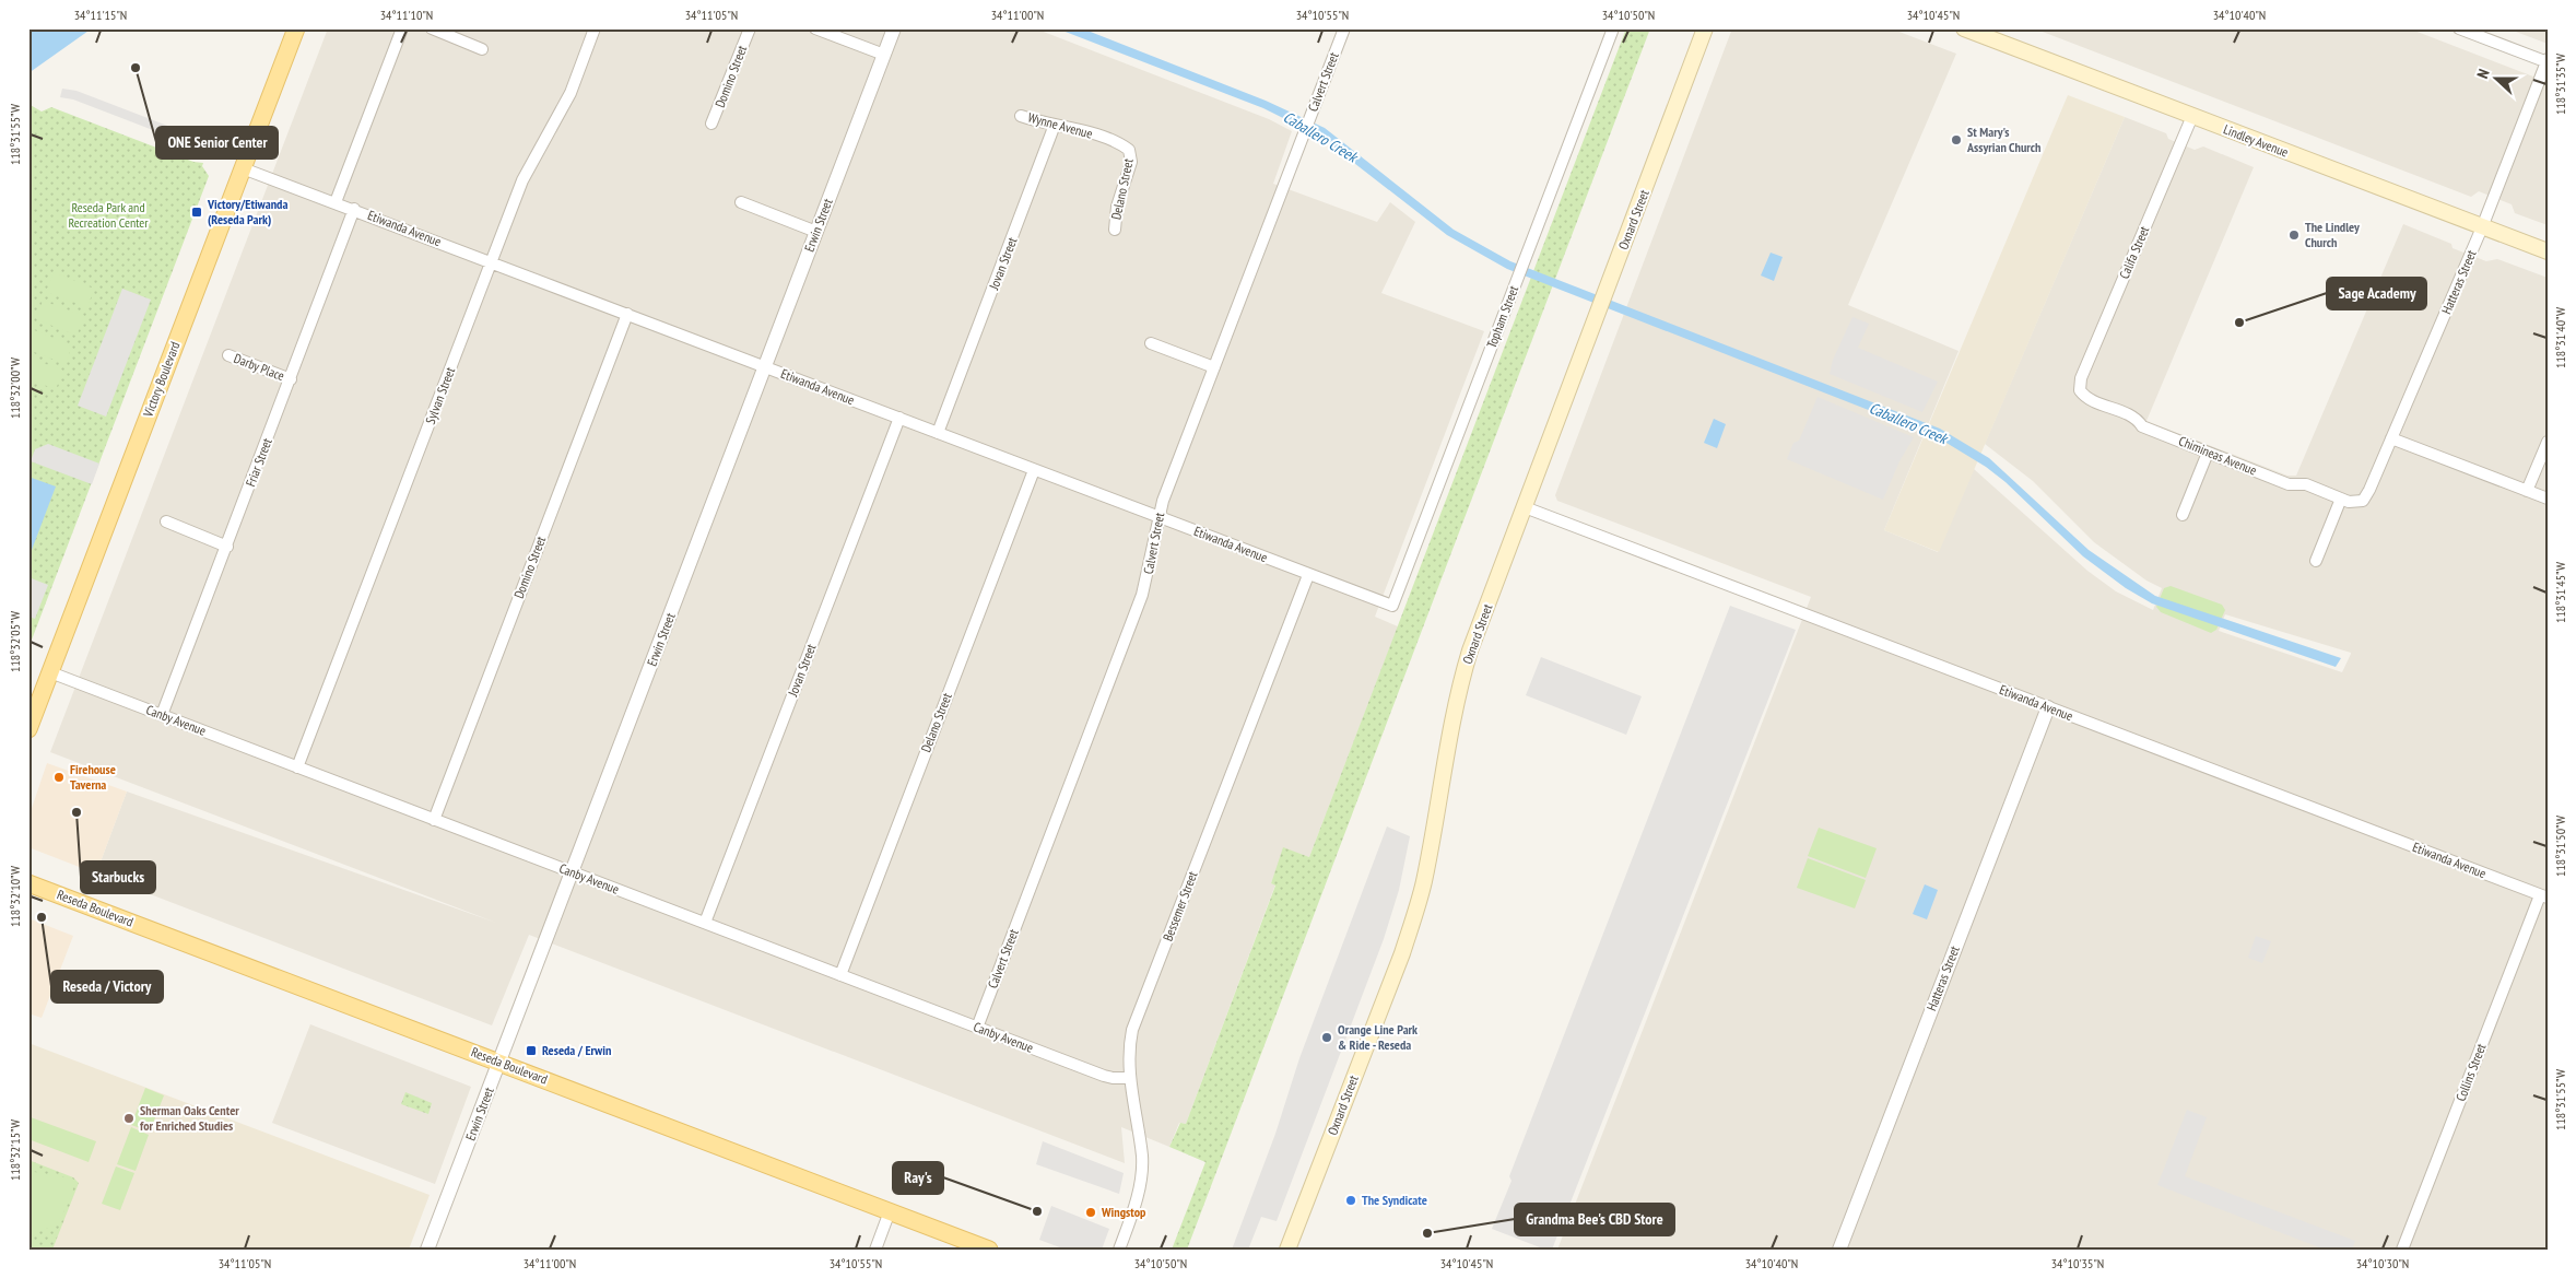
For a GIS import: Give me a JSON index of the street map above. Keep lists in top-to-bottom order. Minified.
{"streets":{"main road":["Lindley Avenue","Oxnard Street","Victory Boulevard","Reseda Boulevard"],"street":["Domino Street","Calvert Street","Wynne Avenue","Delano Street","Erwin Street","Etiwanda Avenue","Califa Street","Jovan Street","Hatteras Street","Topham Street","Darby Place","Sylvan Street","Chimineas Avenue","Friar Street","Canby Avenue","Bessemer Street","Collins Street"]},"crossings":[["Domino Street","Etiwanda Avenue"],["Domino Street","Canby Avenue"],["Calvert Street","Etiwanda Avenue"],["Calvert Street","Canby Avenue"],["Wynne Avenue","Delano Street"],["Wynne Avenue","Jovan Street"],["Lindley Avenue","Califa Street"],["Lindley Avenue","Hatteras Street"],["Delano Street","Etiwanda Avenue"],["Delano Street","Canby Avenue"],["Oxnard Street","Etiwanda Avenue"],["Erwin Street","Etiwanda Avenue"],["Erwin Street","Canby Avenue"],["Erwin Street","Reseda Boulevard"],["Etiwanda Avenue","Jovan Street"],["Etiwanda Avenue","Hatteras Street"],["Etiwanda Avenue","Topham Street"],["Etiwanda Avenue","Victory Boulevard"],["Etiwanda Avenue","Sylvan Street"],["Etiwanda Avenue","Friar Street"],["Etiwanda Avenue","Bessemer Street"],["Etiwanda Avenue","Collins Street"],["Califa Street","Chimineas Avenue"],["Jovan Street","Canby Avenue"],["Hatteras Street","Chimineas Avenue"],["Darby Place","Friar Street"],["Victory Boulevard","Canby Avenue"],["Sylvan Street","Canby Avenue"],["Friar Street","Canby Avenue"],["Canby Avenue","Bessemer Street"]],"water":["Caballero Creek"],"parks":["Reseda Park and Recreation Center"],"places":{"other":["ONE Senior Center","St Mary's Assyrian Church","The Lindley Church","Sage Academy","Firehouse Taverna","Starbucks","Reseda / Victory","Orange Line Park & Ride - Reseda","Sherman Oaks Center for Enriched Studies","The Syndicate","Ray's","Wingstop","Grandma Bee's CBD Store"],"transit":["Victory/Etiwanda (Reseda Park)","Reseda / Erwin"]},"north":"left","coordinates":["34°11'15\"N","34°11'10\"N","34°11'05\"N","34°11'00\"N","34°10'55\"N","34°10'50\"N","34°10'45\"N","34°10'40\"N","118°31'35\"W","118°31'55\"W","118°31'40\"W","118°32'00\"W","118°31'45\"W","118°32'05\"W","118°31'50\"W","118°32'10\"W","118°32'15\"W","34°10'35\"N","34°10'30\"N"]}
